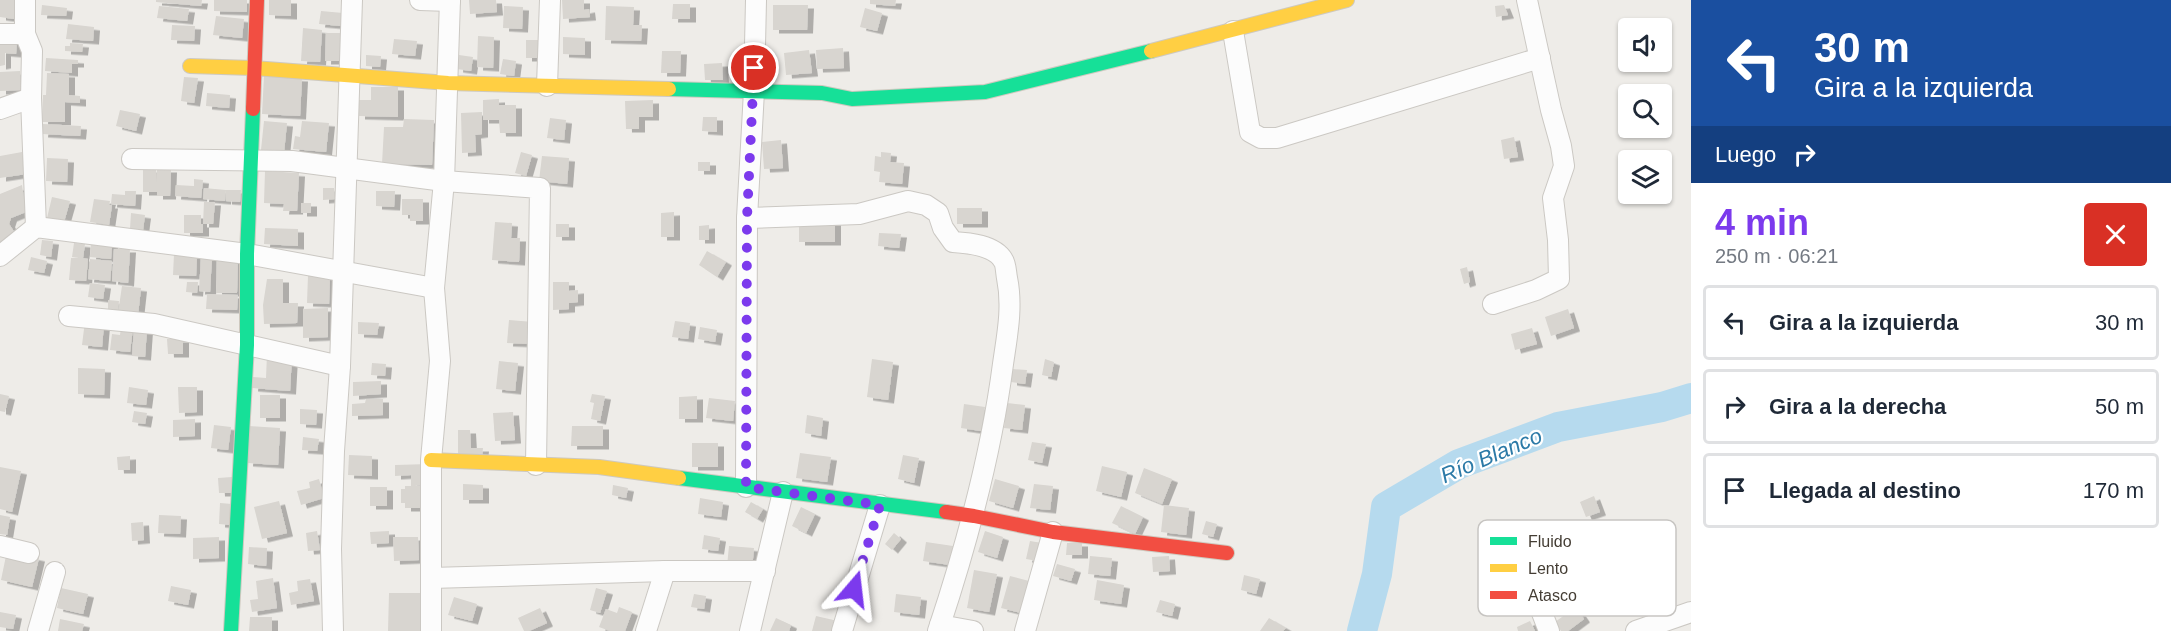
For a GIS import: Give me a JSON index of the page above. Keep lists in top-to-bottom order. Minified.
{"water":["Río Blanco"],"legend":["Fluido","Lento","Atasco"],"page":{"turn":["30 m","Gira a la izquierda"],"then":"Luego","heading":["4 min","250 m · 06:21"],"list":[{"name":"Gira a la izquierda","value":"30 m"},{"name":"Gira a la derecha","value":"50 m"},{"name":"Llegada al destino","value":"170 m"}]}}
